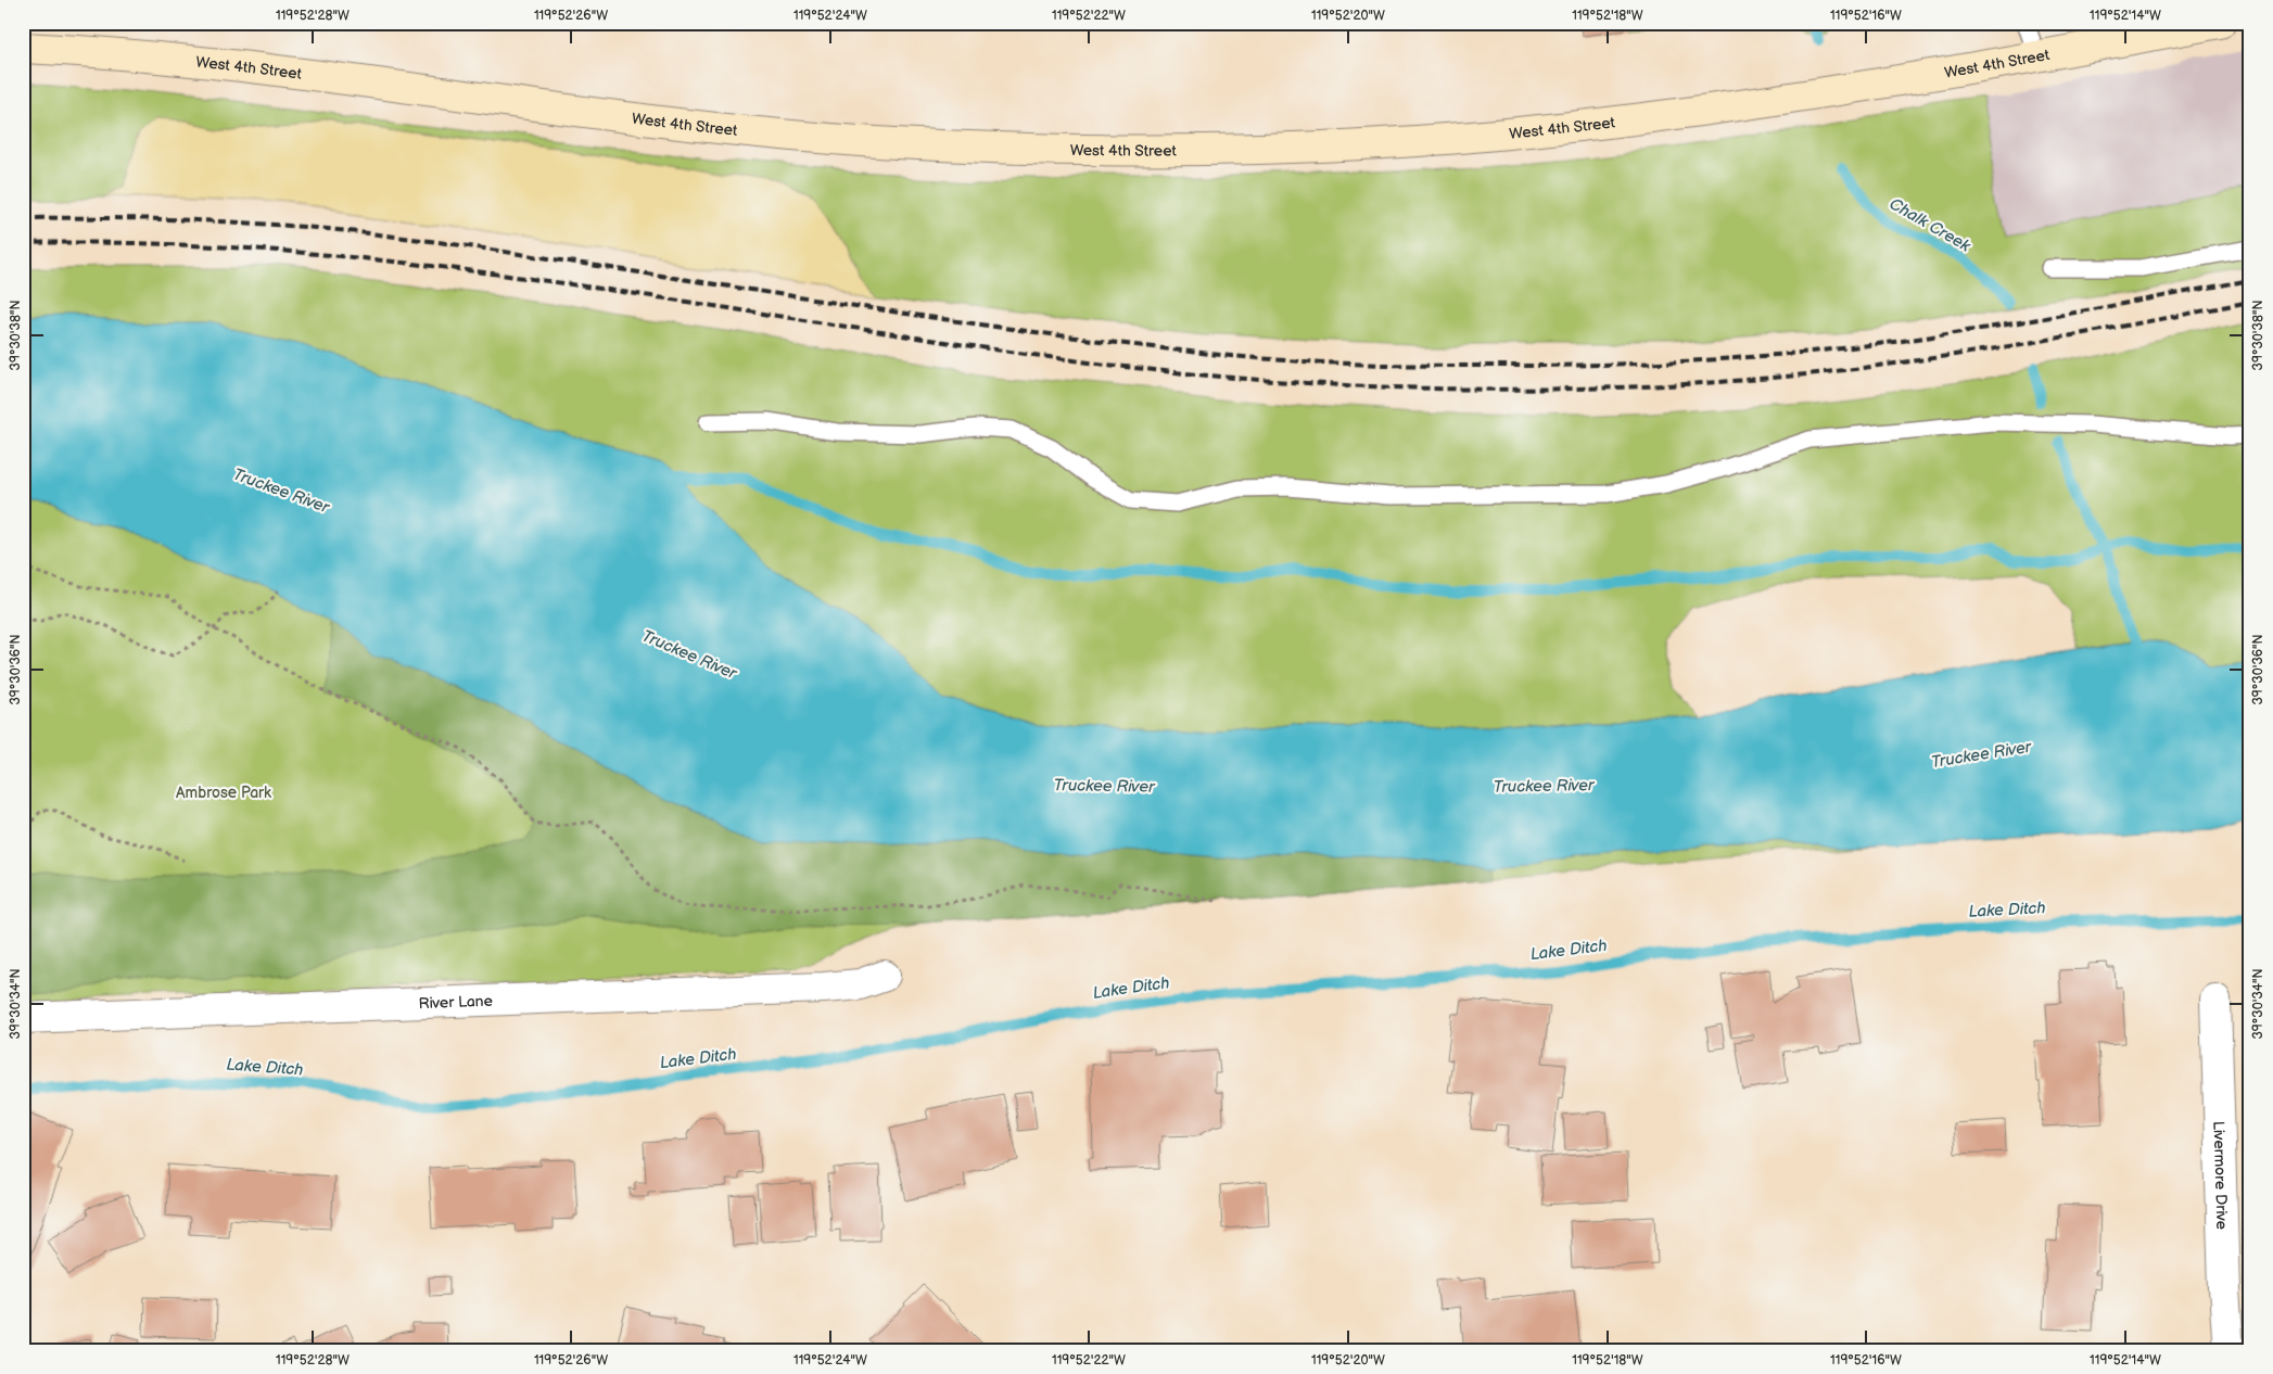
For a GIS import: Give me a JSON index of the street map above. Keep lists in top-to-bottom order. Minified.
{"streets":{"main road":["West 4th Street"],"street":["River Lane","Livermore Drive"]},"water":["Chalk Creek","Truckee River","Lake Ditch"],"parks":["Ambrose Park"],"coordinates":["119°52'28\"W","119°52'26\"W","119°52'24\"W","119°52'22\"W","119°52'20\"W","119°52'18\"W","119°52'16\"W","119°52'14\"W","39°30'38\"N","39°30'36\"N","39°30'34\"N"]}
